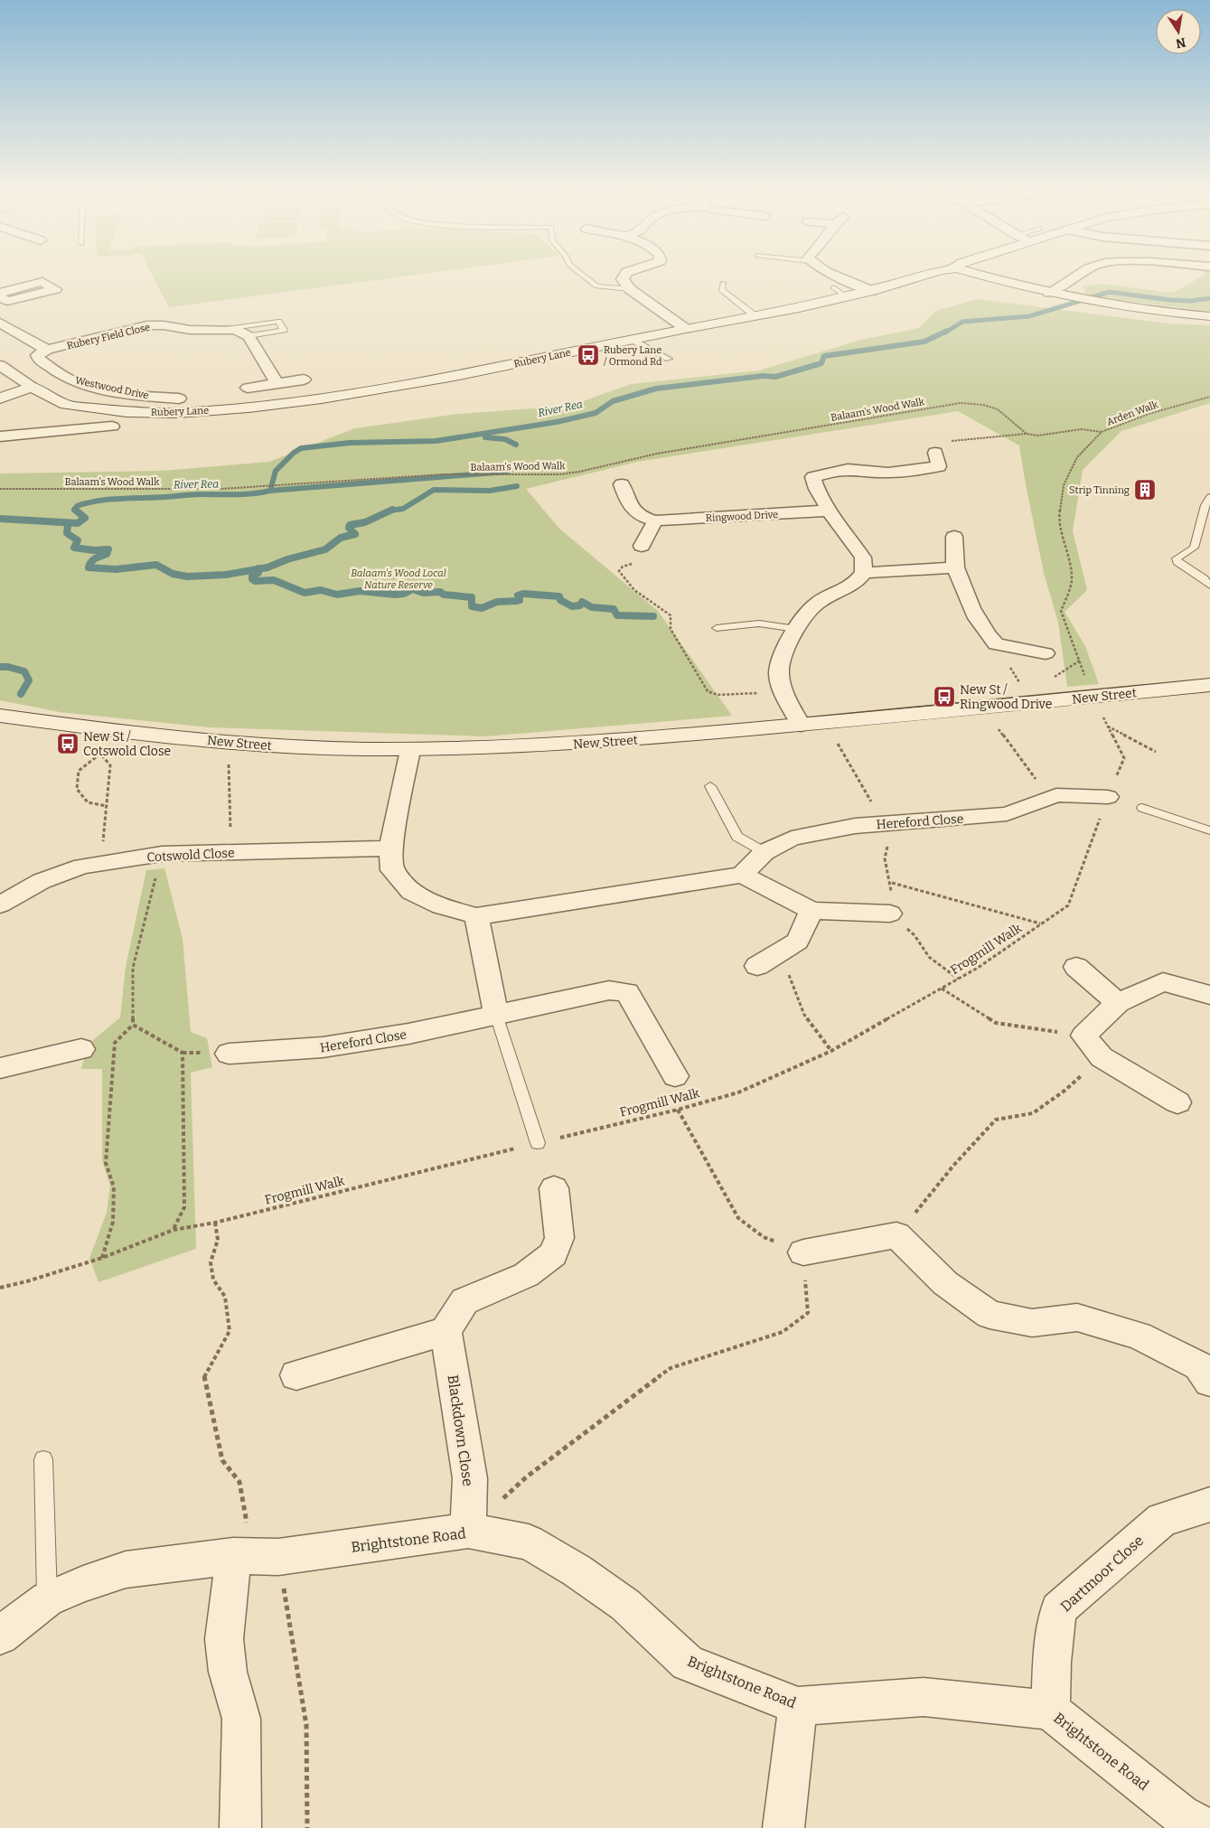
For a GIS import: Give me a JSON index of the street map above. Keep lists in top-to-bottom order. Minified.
{"streets":{"street":["Rubery Field Close","Rubery Lane","Westwood Drive","Ringwood Drive","New Street","Hereford Close","Cotswold Close","Blackdown Close","Brightstone Road","Dartmoor Close"],"path":["Balaam's Wood Walk","Arden Walk","Frogmill Walk"]},"crossings":[["Rubery Field Close","Westwood Drive"],["Arden Walk","New Street"],["Arden Walk","Frogmill Walk"],["New Street","Frogmill Walk"],["Hereford Close","Frogmill Walk"],["Blackdown Close","Brightstone Road"],["Brightstone Road","Dartmoor Close"]],"water":["River Rea"],"parks":["Balaam's Wood Local Nature Reserve"],"places":{"bus stop":["Rubery Lane / Ormond Rd","New St / Ringwood Drive","New St / Cotswold Close"],"building":["Strip Tinning"]},"north":"bottom"}
